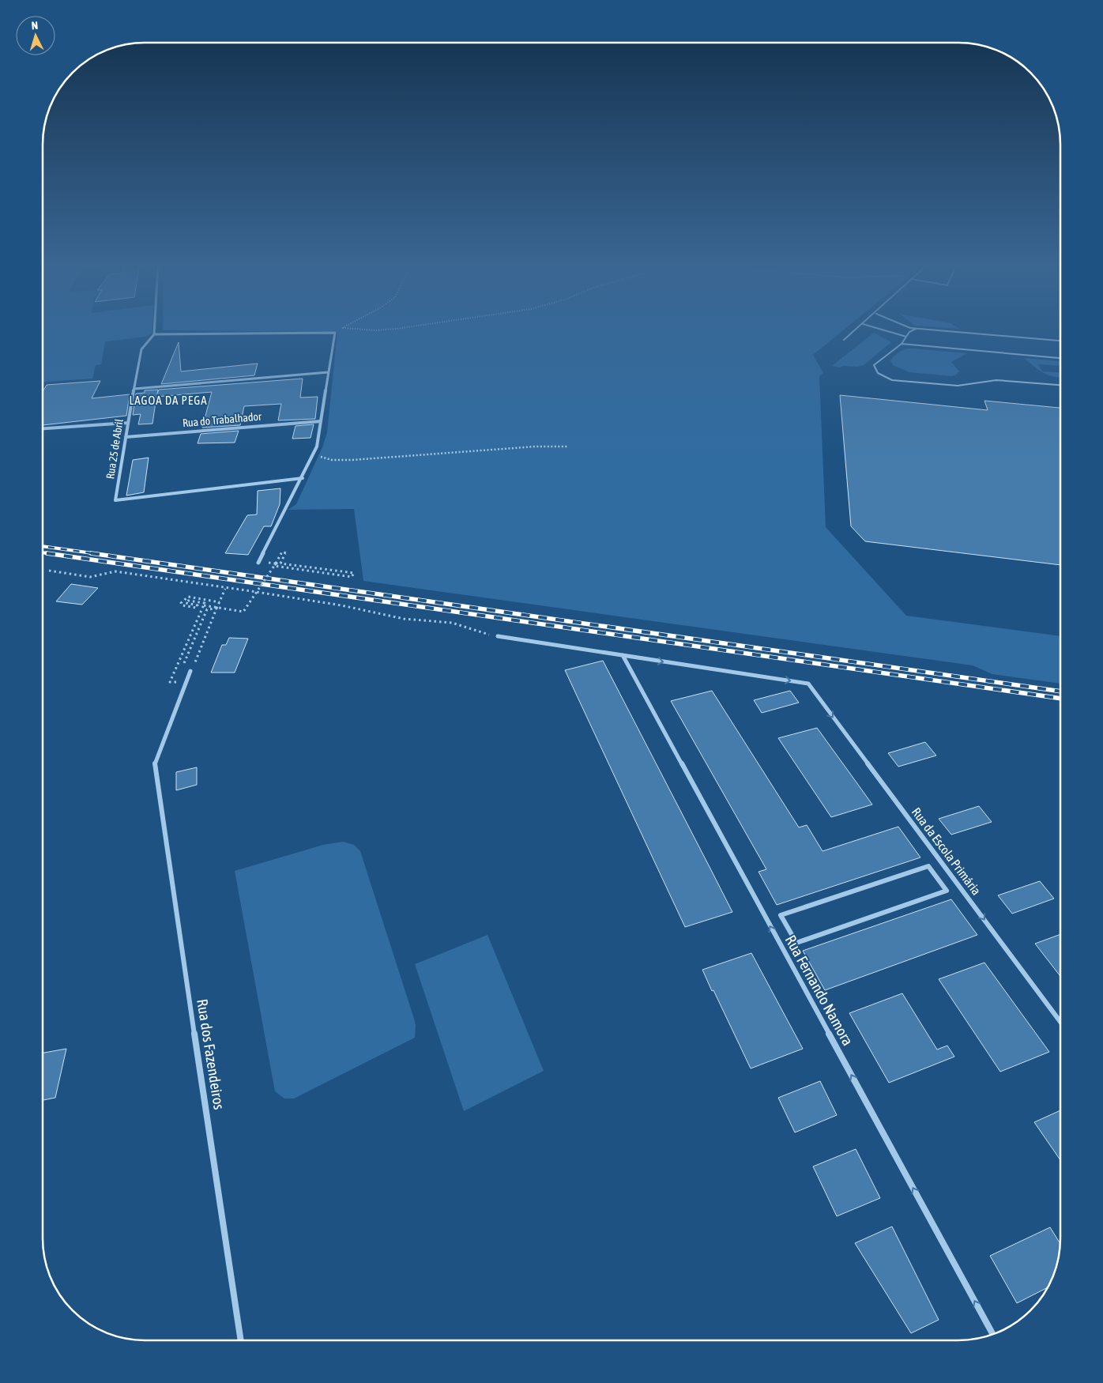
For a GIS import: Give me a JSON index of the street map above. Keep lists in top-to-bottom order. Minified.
{"streets":{"street":["Rua do Trabalhador","Rua 25 de Abril","Rua da Escola Primária","Rua Fernando Namora","Rua dos Fazendeiros"]},"crossings":[["Rua do Trabalhador","Rua 25 de Abril"],["Rua da Escola Primária","Rua Fernando Namora"]],"one_way":["Rua da Escola Primária","Rua Fernando Namora"],"districts":["LAGOA DA PEGA"],"north":"top"}
